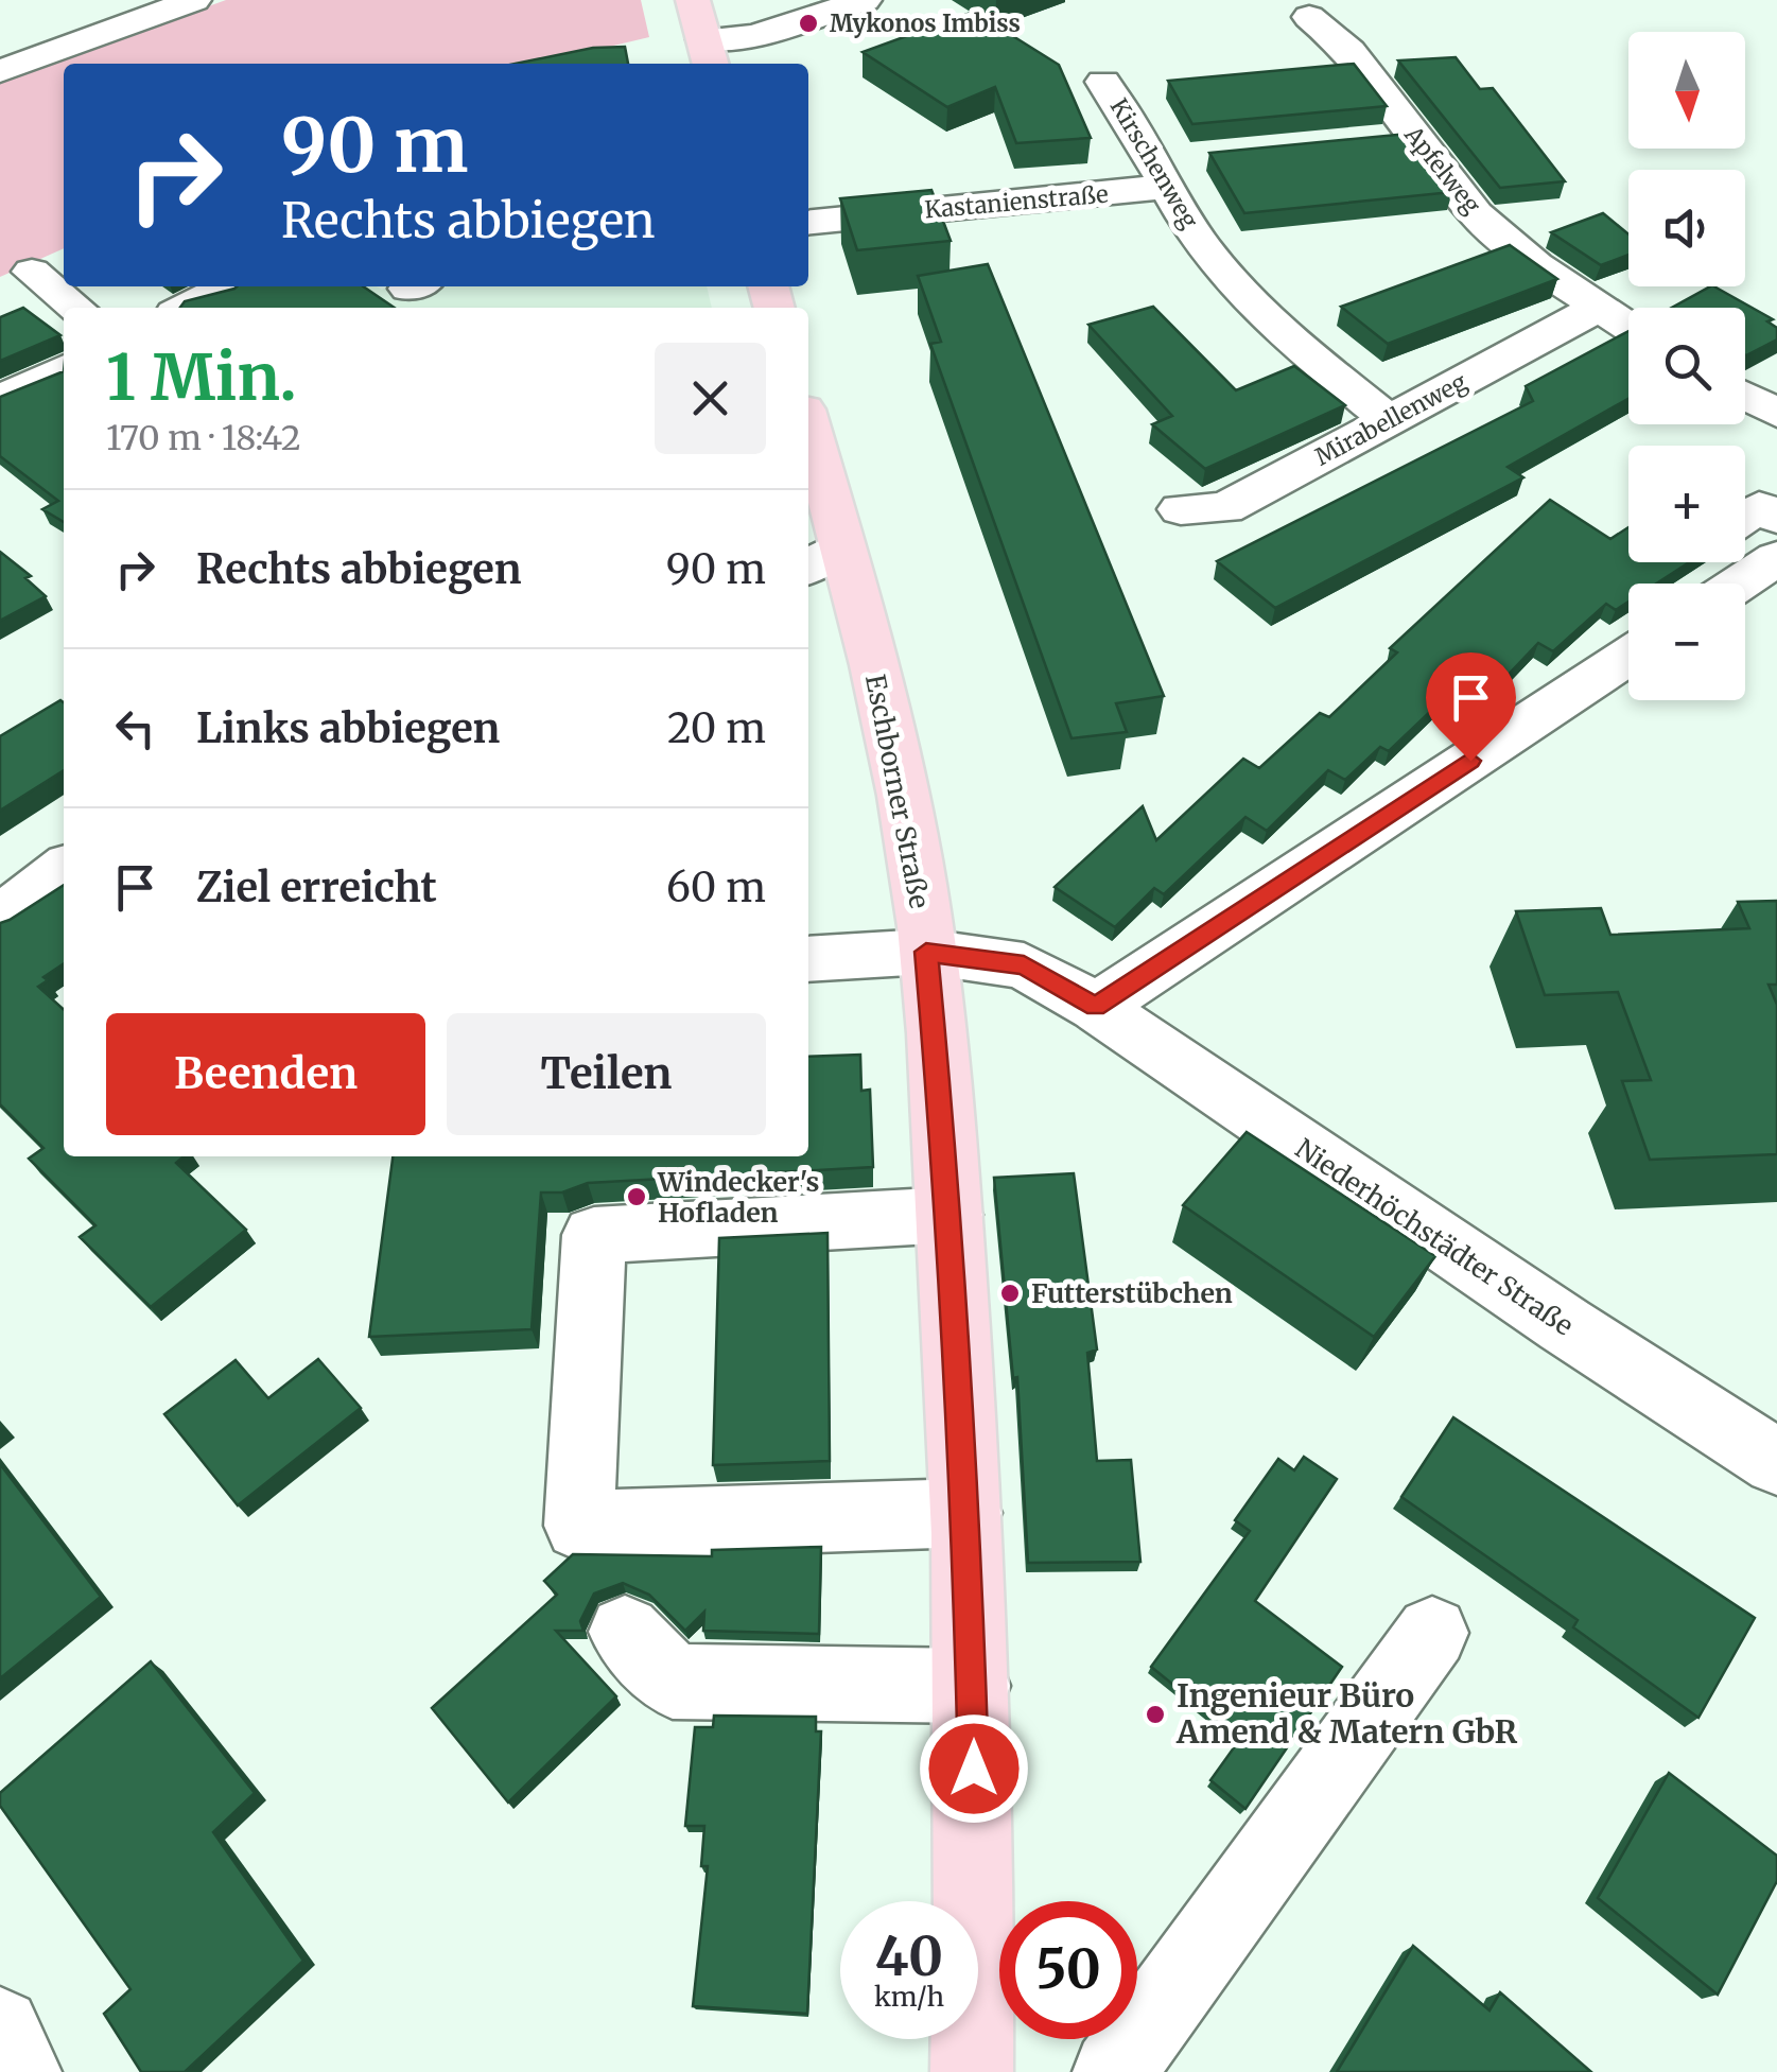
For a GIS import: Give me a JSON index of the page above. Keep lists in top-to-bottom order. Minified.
{"streets":{"main road":["Eschborner Straße"],"street":["Kirschenweg","Apfelweg","Kastanienstraße","Mirabellenweg","Niederhöchstädter Straße"]},"crossings":[["Kirschenweg","Kastanienstraße"],["Kirschenweg","Mirabellenweg"],["Apfelweg","Mirabellenweg"],["Eschborner Straße","Niederhöchstädter Straße"]],"places":["Mykonos Imbiss","Windecker's Hofladen","Futterstübchen","Ingenieur Büro Amend & Matern GbR"],"north":"bottom","page":{"map_buttons":["+","−"],"turn":["90 m","Rechts abbiegen"],"heading":["1 Min.","170 m · 18:42"],"list":[{"name":"Rechts abbiegen","value":"90 m"},{"name":"Links abbiegen","value":"20 m"},{"name":"Ziel erreicht","value":"60 m"}],"buttons":["Beenden","Teilen"],"speed":"40 km/h","limit":"50"}}
